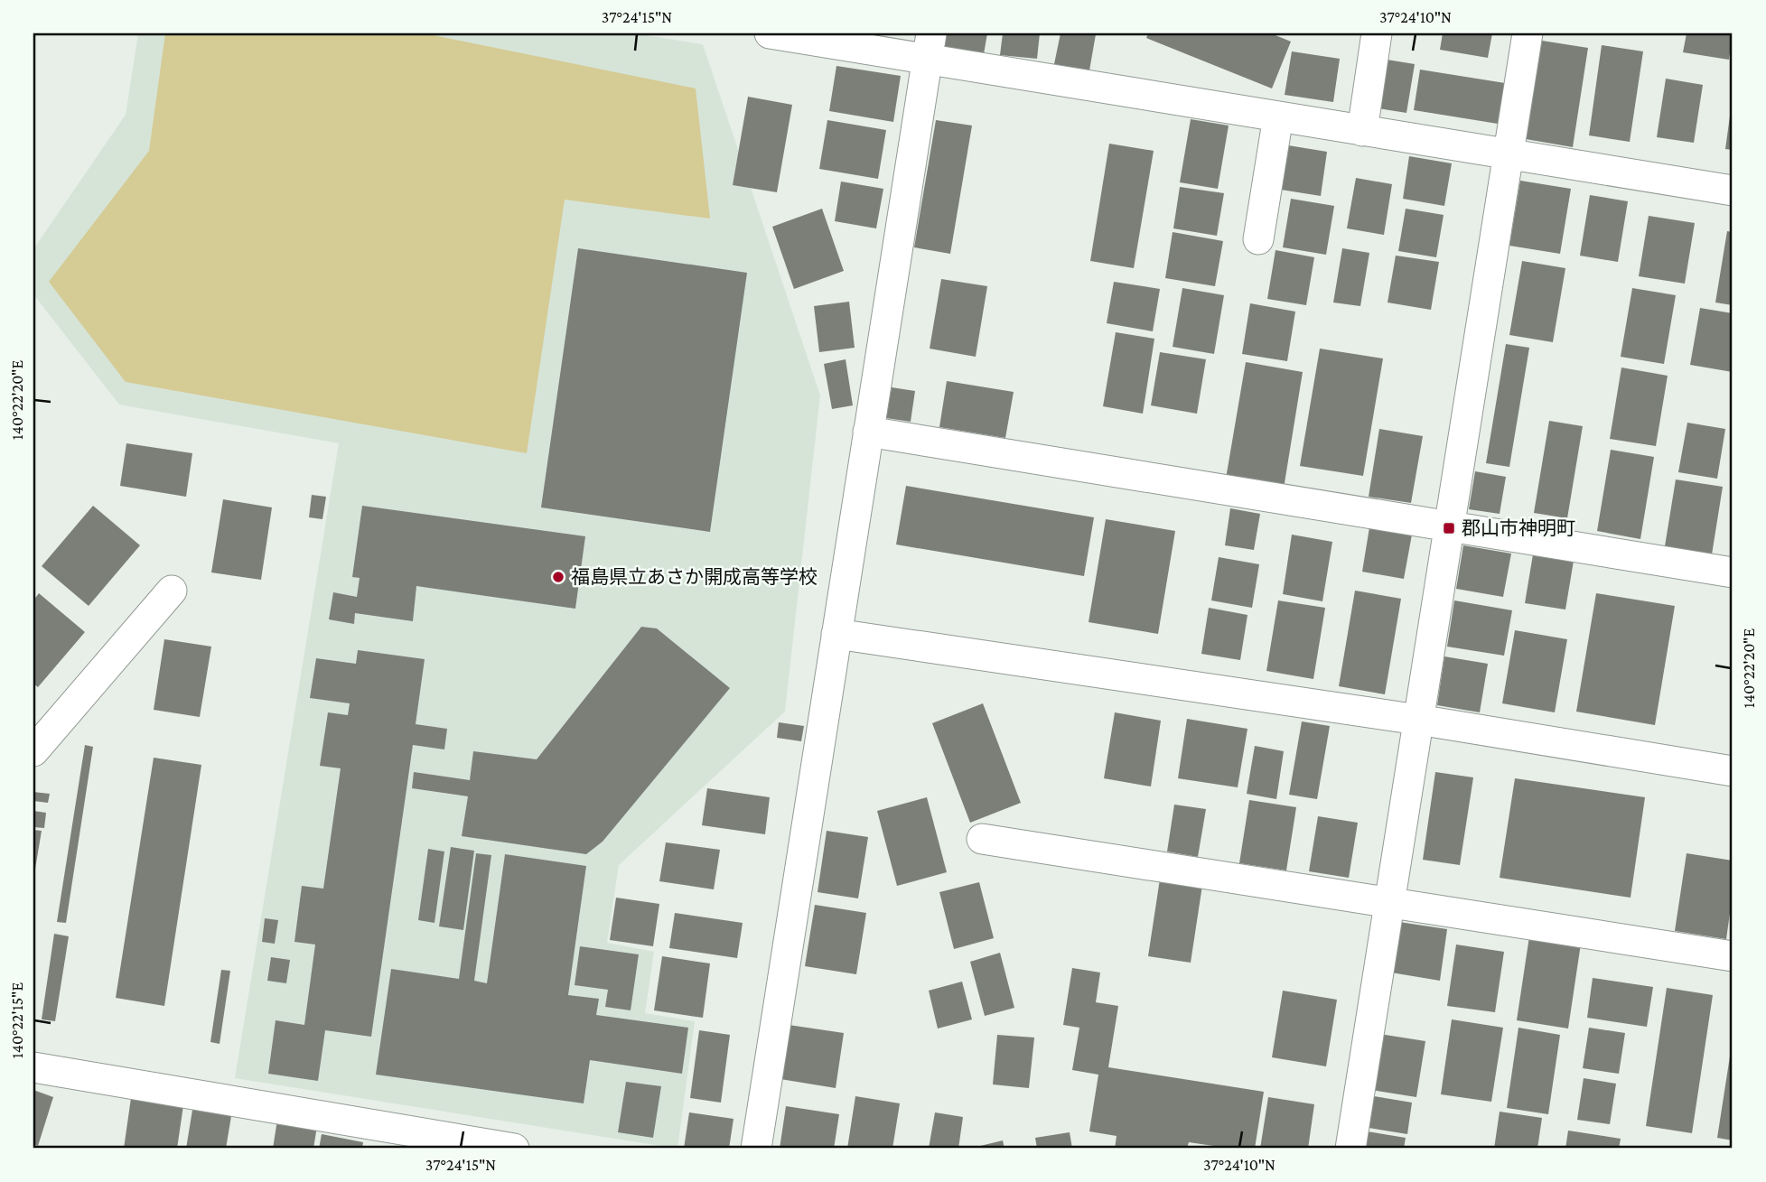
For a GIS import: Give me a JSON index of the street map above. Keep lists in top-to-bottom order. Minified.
{"places":{"transit":["郡山市神明町"],"other":["福島県立あさか開成高等学校"]},"coordinates":["37°24'15\"N","37°24'10\"N","140°22'20\"E","140°22'15\"E"]}
